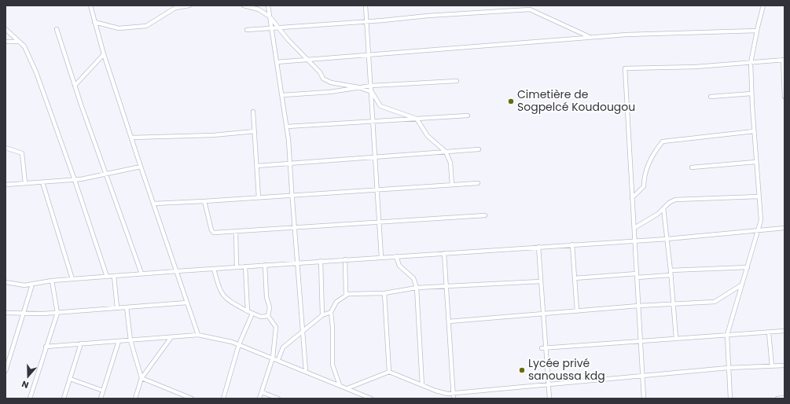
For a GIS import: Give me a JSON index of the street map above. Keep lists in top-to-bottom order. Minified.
{"places":["Cimetière de Sogpelcé Koudougou","Lycée privé sanoussa kdg"],"north":"bottom"}
